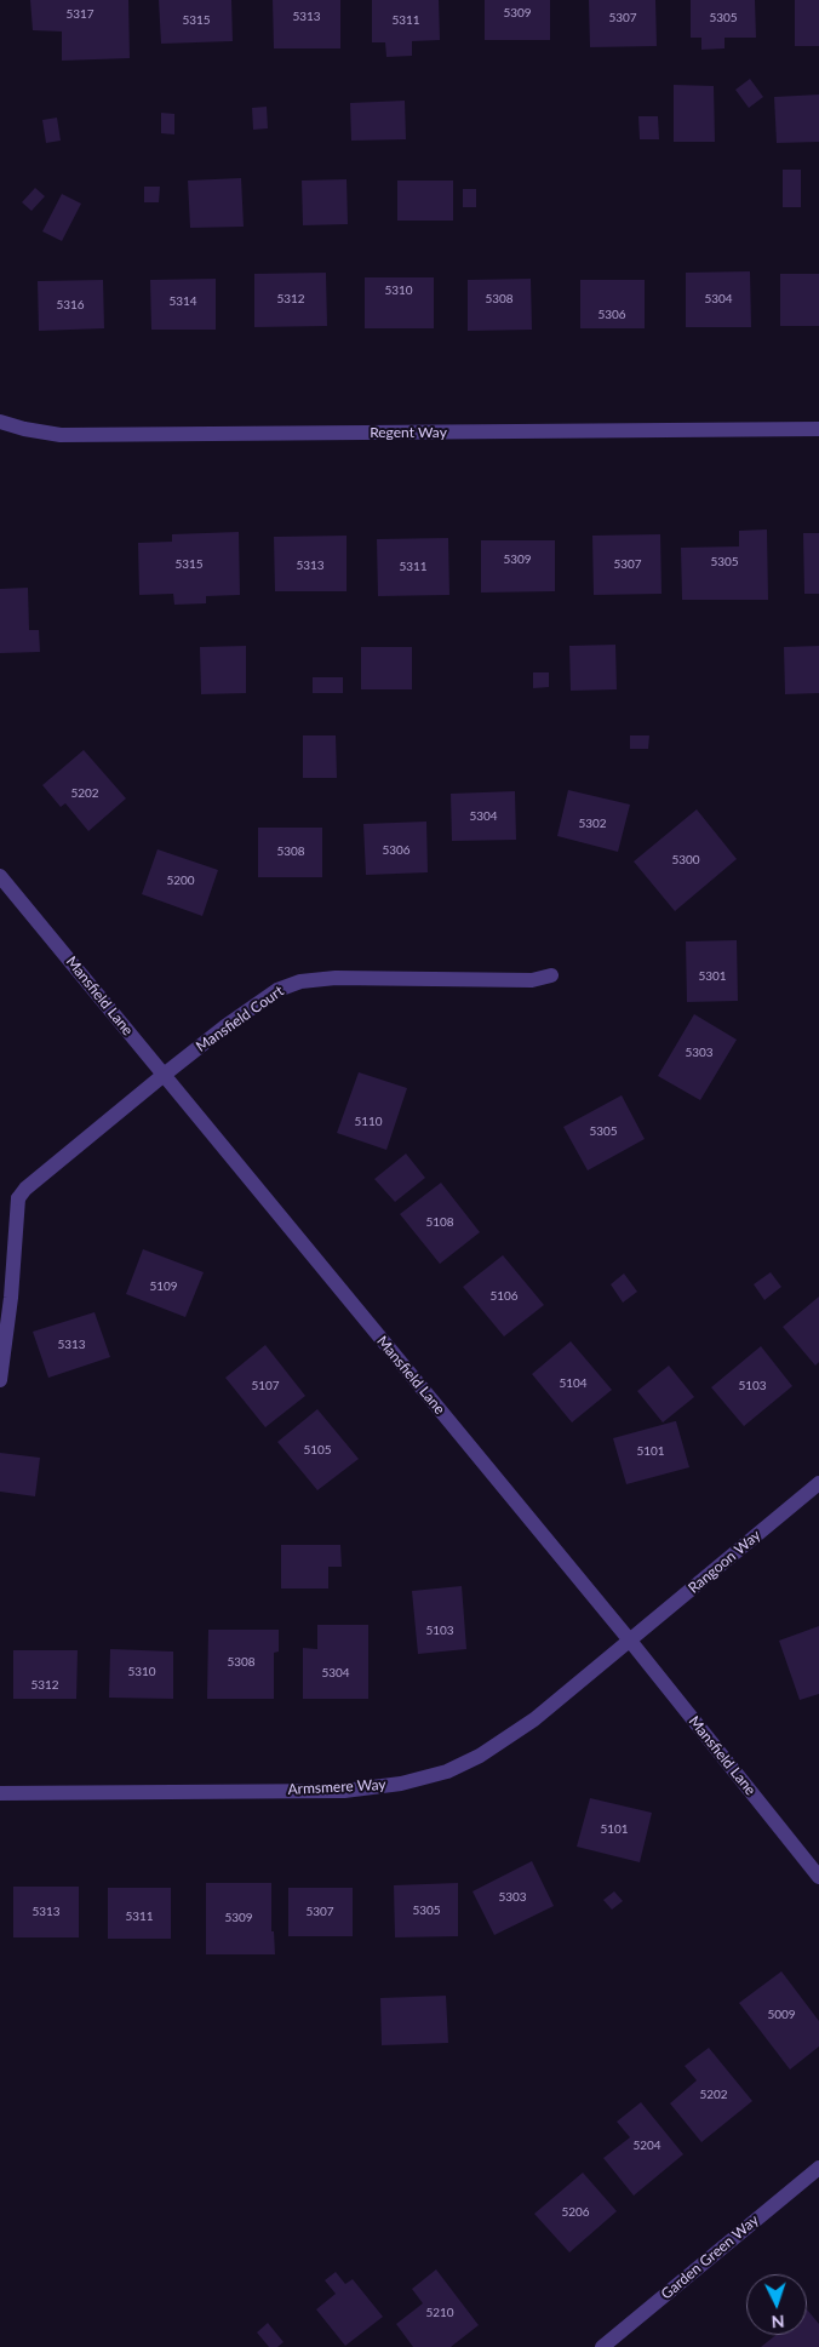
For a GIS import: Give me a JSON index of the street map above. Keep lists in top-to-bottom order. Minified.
{"streets":{"street":["Regent Way","Mansfield Lane","Mansfield Court","Rangoon Way","Armsmere Way","Garden Green Way"]},"crossings":[["Mansfield Lane","Mansfield Court"],["Mansfield Lane","Rangoon Way"],["Mansfield Lane","Armsmere Way"],["Rangoon Way","Armsmere Way"]],"house_numbers":["5309","5317","5313","5307","5305","5315","5311","5310","5312","5308","5304","5314","5316","5306","5309","5305","5315","5307","5313","5311","5202","5304","5302","5306","5308","5300","5200","5301","5303","5110","5305","5108","5109","5106","5313","5104","5107","5103","5105","5101","5103","5308","5310","5304","5312","5101","5303","5305","5313","5307","5311","5309","5009","5202","5204","5206","5210"],"north":"bottom"}
